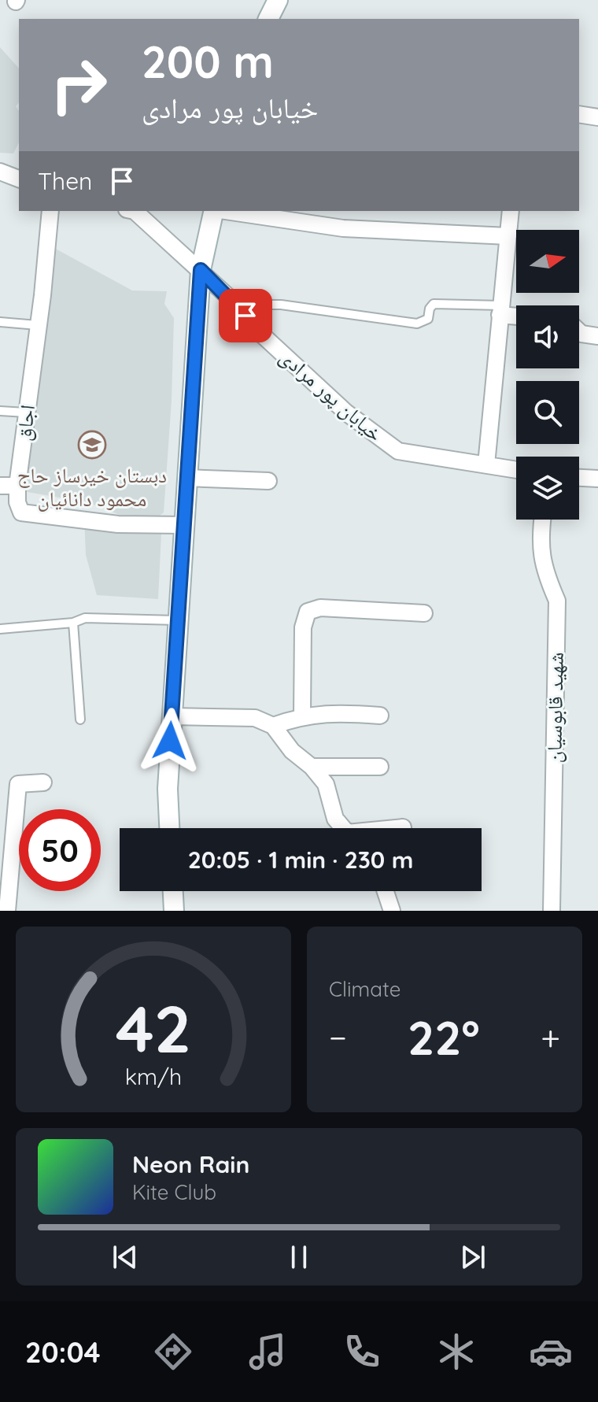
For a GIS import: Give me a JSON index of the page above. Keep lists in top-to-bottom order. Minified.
{"streets":{"street":["خیابان پور مرادی","اجاق","شهید قابوسیان"]},"places":{"school or university":["دبستان خیرساز حاج محمود دانائیان"]},"north":"right","page":{"turn":["200 m","خیابان پور مرادی"],"then":"Then","limit":"50","trip":"20:05 · 1 min · 230 m","tile":"Climate","heat":["−","22°","+"],"song":["Neon Rain","Kite Club"],"tabs":"20:04","gauge":["42","km/h"]}}
